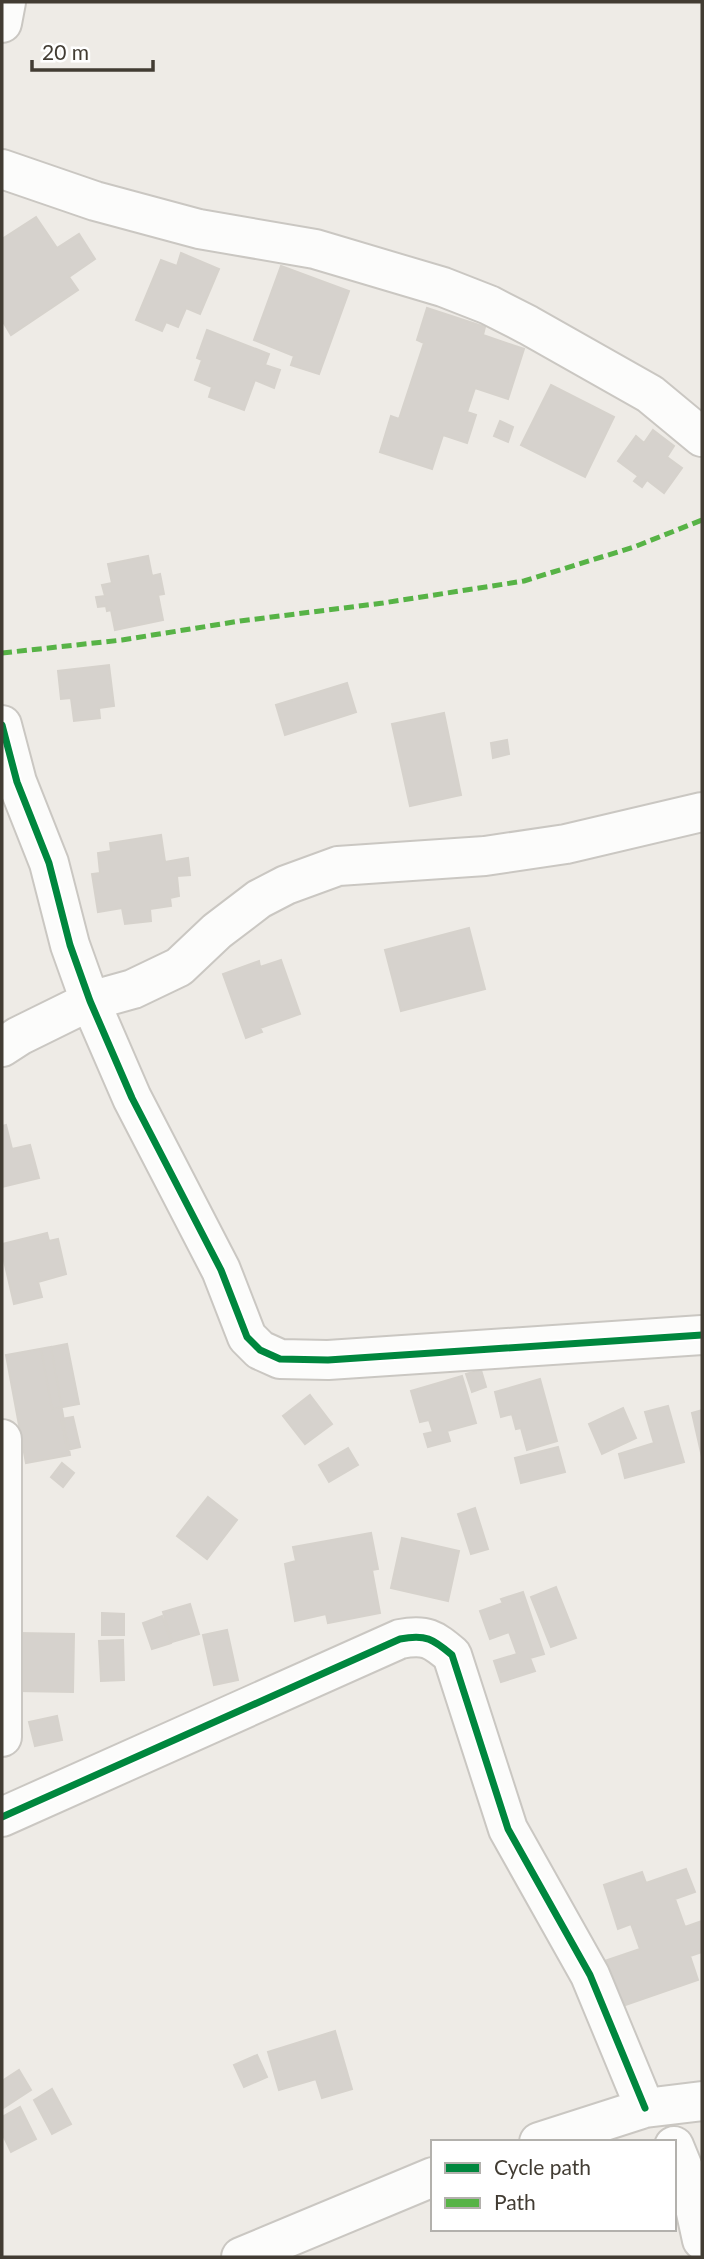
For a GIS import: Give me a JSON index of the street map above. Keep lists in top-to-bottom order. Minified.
{"legend":["Cycle path","Path"],"scale_bar":"20 m"}
